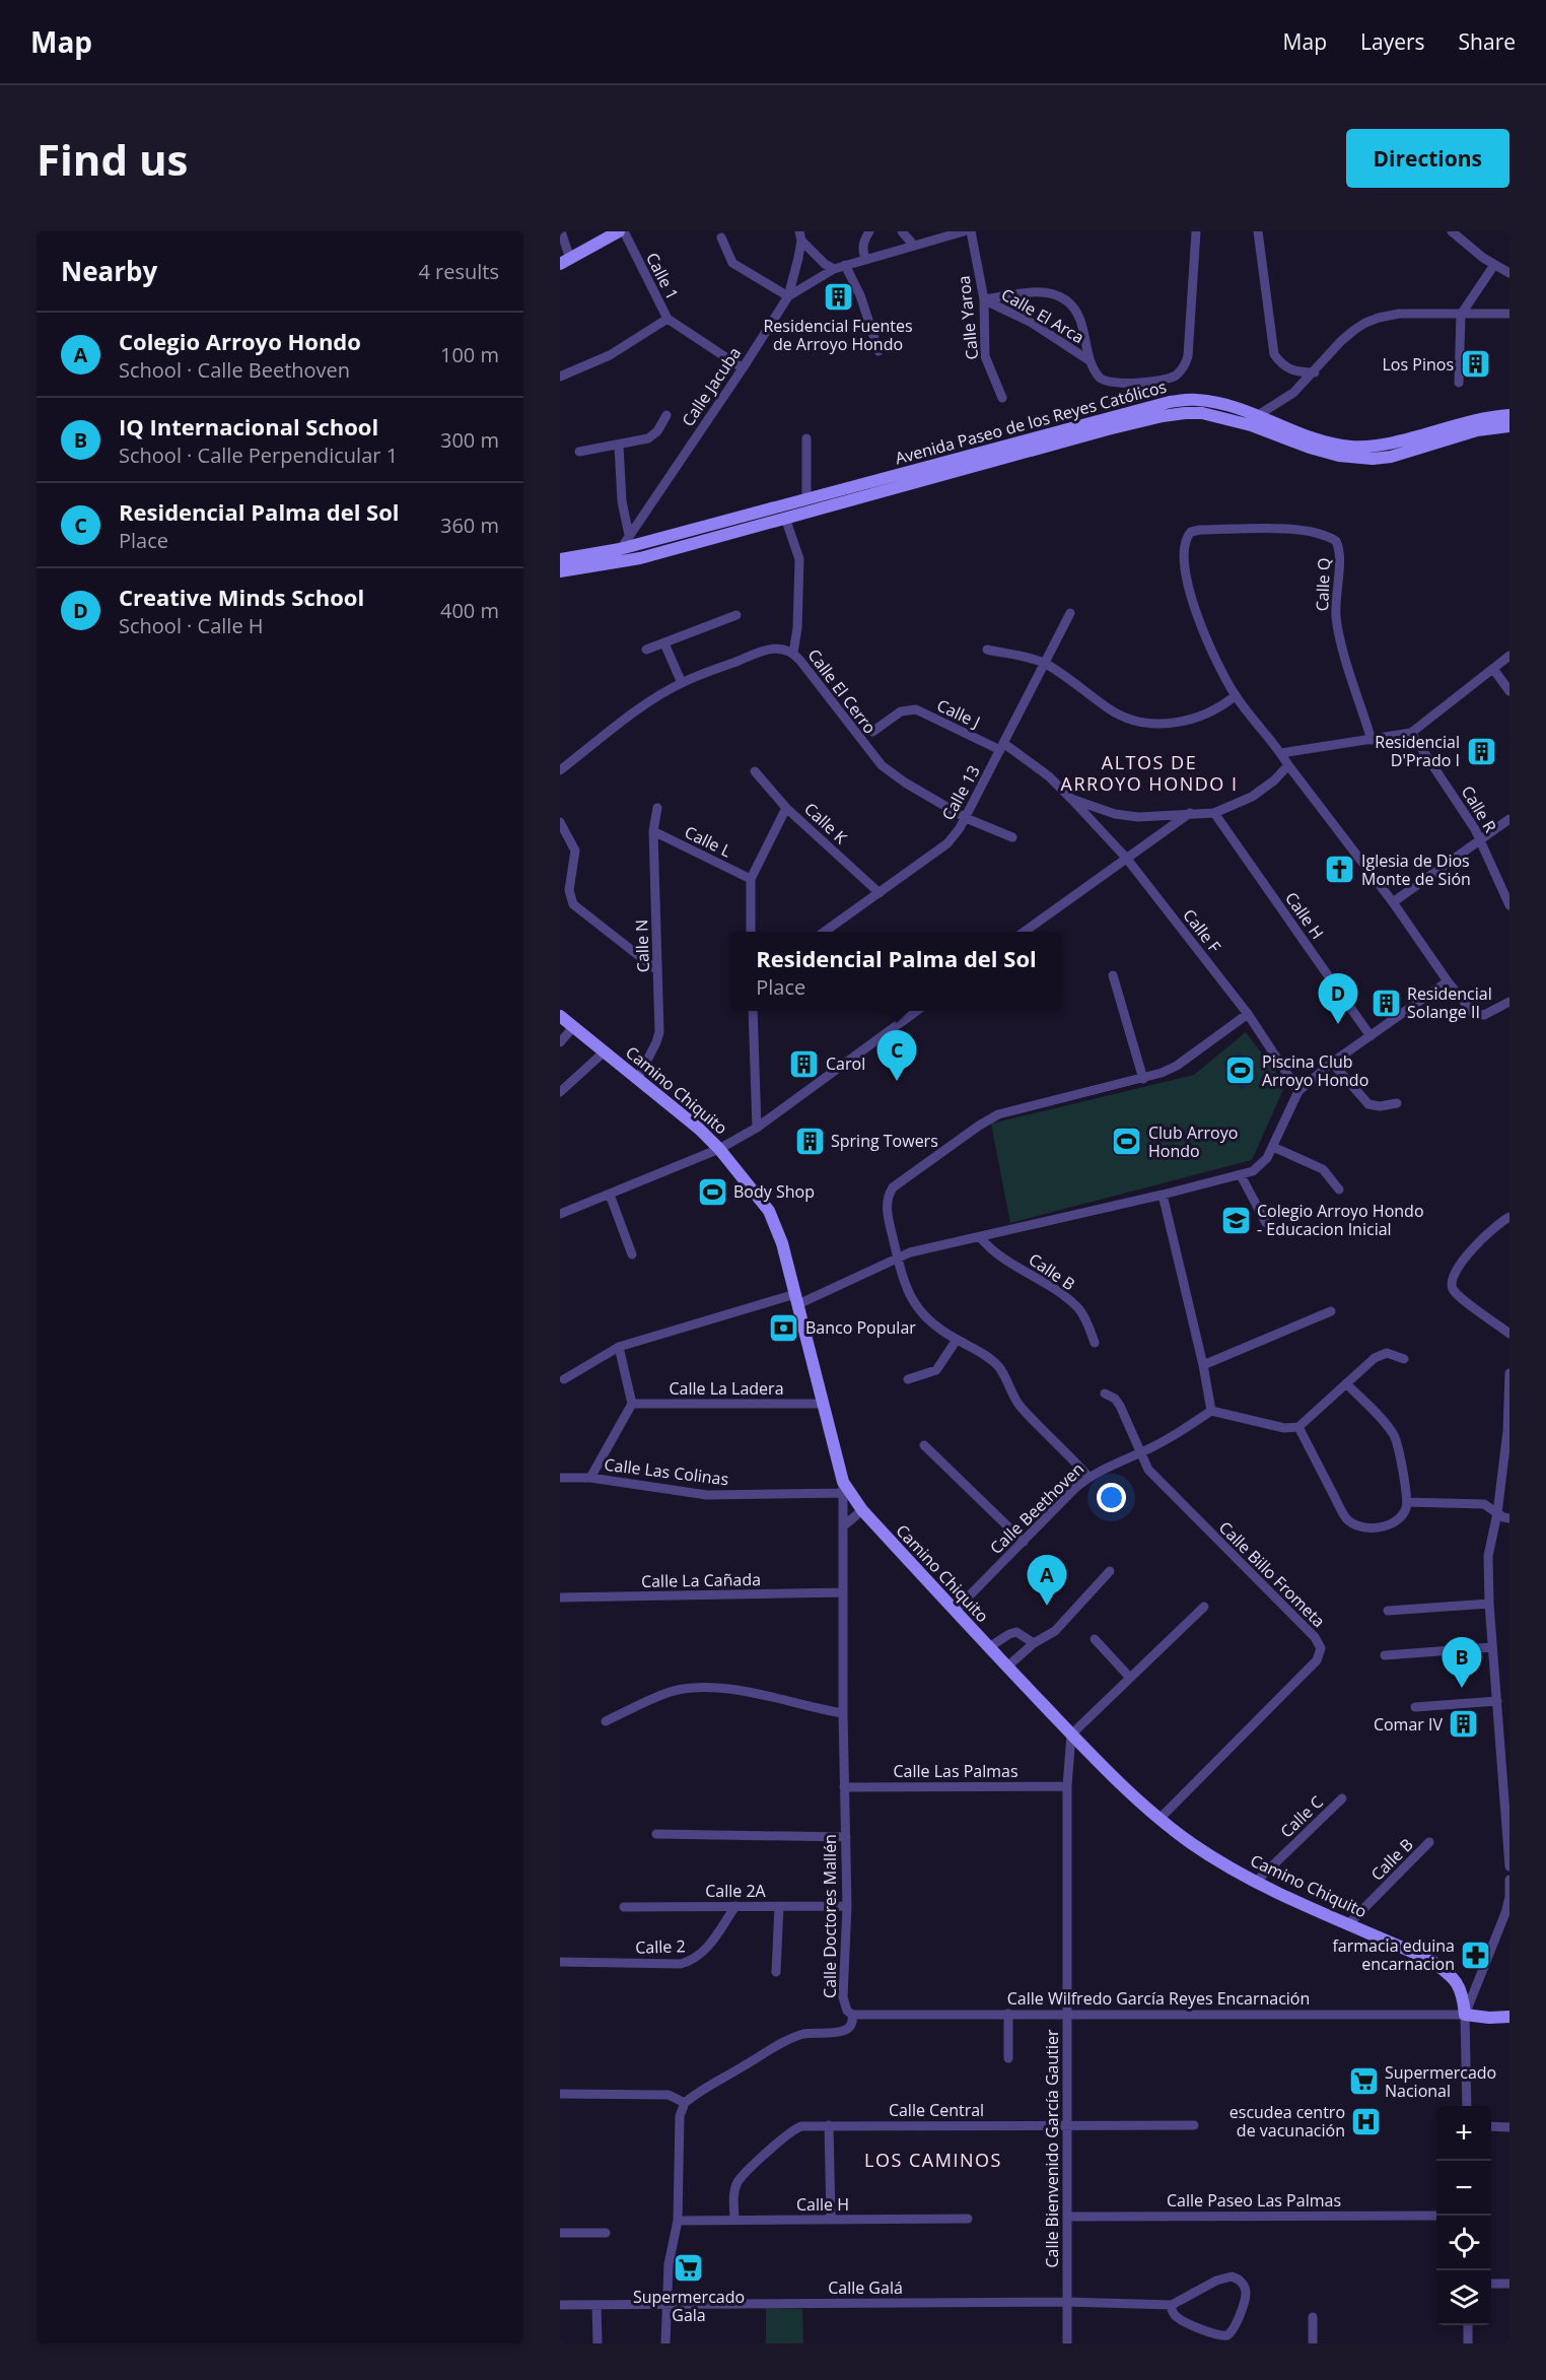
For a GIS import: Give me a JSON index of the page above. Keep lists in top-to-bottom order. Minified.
{"streets":{"main road":["Avenida Paseo de los Reyes Católicos","Camino Chiquito"],"street":["Calle 1","Calle El Arca","Calle Yaroa","Calle Jacuba","Calle Q","Calle El Cerro","Calle J","Calle 13","Calle R","Calle K","Calle L","Calle H","Calle F","Calle N","Calle B","Calle La Ladera","Calle Las Colinas","Calle Beethoven","Calle Billo Frometa","Calle La Cañada","Calle Las Palmas","Calle C","Calle 2A","Calle Doctores Mallén","Calle 2","Calle Wilfredo García Reyes Encarnación","Calle Central","Calle Bienvenido García Gautier","Calle Paseo Las Palmas","Calle Galá"]},"crossings":[["Calle 1","Calle Jacuba"],["Calle El Arca","Calle Yaroa"],["Calle Jacuba","Avenida Paseo de los Reyes Católicos"],["Calle El Cerro","Calle 13"],["Calle J","Calle 13"],["Calle J","Calle H"],["Calle J","Calle F"],["Calle 13","Calle K"],["Calle L","Calle N"],["Calle H","Calle Central"],["Calle N","Camino Chiquito"],["Camino Chiquito","Calle B"],["Camino Chiquito","Calle La Ladera"],["Camino Chiquito","Calle Las Colinas"],["Camino Chiquito","Calle Beethoven"],["Camino Chiquito","Calle Billo Frometa"],["Camino Chiquito","Calle C"],["Camino Chiquito","Calle Doctores Mallén"],["Camino Chiquito","Calle Wilfredo García Reyes Encarnación"],["Camino Chiquito","Calle Bienvenido García Gautier"],["Calle Las Colinas","Calle Doctores Mallén"],["Calle Beethoven","Calle Billo Frometa"],["Calle La Cañada","Calle Doctores Mallén"],["Calle Las Palmas","Calle Doctores Mallén"],["Calle Las Palmas","Calle Bienvenido García Gautier"],["Calle 2A","Calle Doctores Mallén"],["Calle 2A","Calle 2"],["Calle Doctores Mallén","Calle Wilfredo García Reyes Encarnación"],["Calle Wilfredo García Reyes Encarnación","Calle Bienvenido García Gautier"],["Calle Central","Calle Bienvenido García Gautier"],["Calle Bienvenido García Gautier","Calle Paseo Las Palmas"],["Calle Bienvenido García Gautier","Calle Galá"]],"districts":["ALTOS DE ARROYO HONDO I","LOS CAMINOS"],"places":{"building":["Residencial Fuentes de Arroyo Hondo","Los Pinos","Residencial D'Prado I","Residencial Solange II","Carol","Spring Towers","Comar IV"],"church":["Iglesia de Dios Monte de Sión"],"sports":["Piscina Club Arroyo Hondo","Club Arroyo Hondo","Body Shop"],"school or university":["Colegio Arroyo Hondo - Educacion Inicial"],"bank":["Banco Popular"],"pharmacy":["farmacia eduina encarnacion"],"supermarket":["Supermercado Nacional","Supermercado Gala"],"hospital":["escudea centro de vacunación"]},"page":{"header":"Map","nav":["Map","Layers","Share"],"buttons":"Directions","title":"Find us","heading":["Nearby","4 results"],"list":[{"mark":"A","name":"Colegio Arroyo Hondo","note":"School · Calle Beethoven","value":"100 m"},{"mark":"B","name":"IQ Internacional School","note":"School · Calle Perpendicular 1","value":"300 m"},{"mark":"C","name":"Residencial Palma del Sol","note":"Place","value":"360 m"},{"mark":"D","name":"Creative Minds School","note":"School · Calle H","value":"400 m"}],"popup":["Residencial Palma del Sol","Place"],"pins":["D","C","A","B"],"map_buttons":["+","−"]}}
